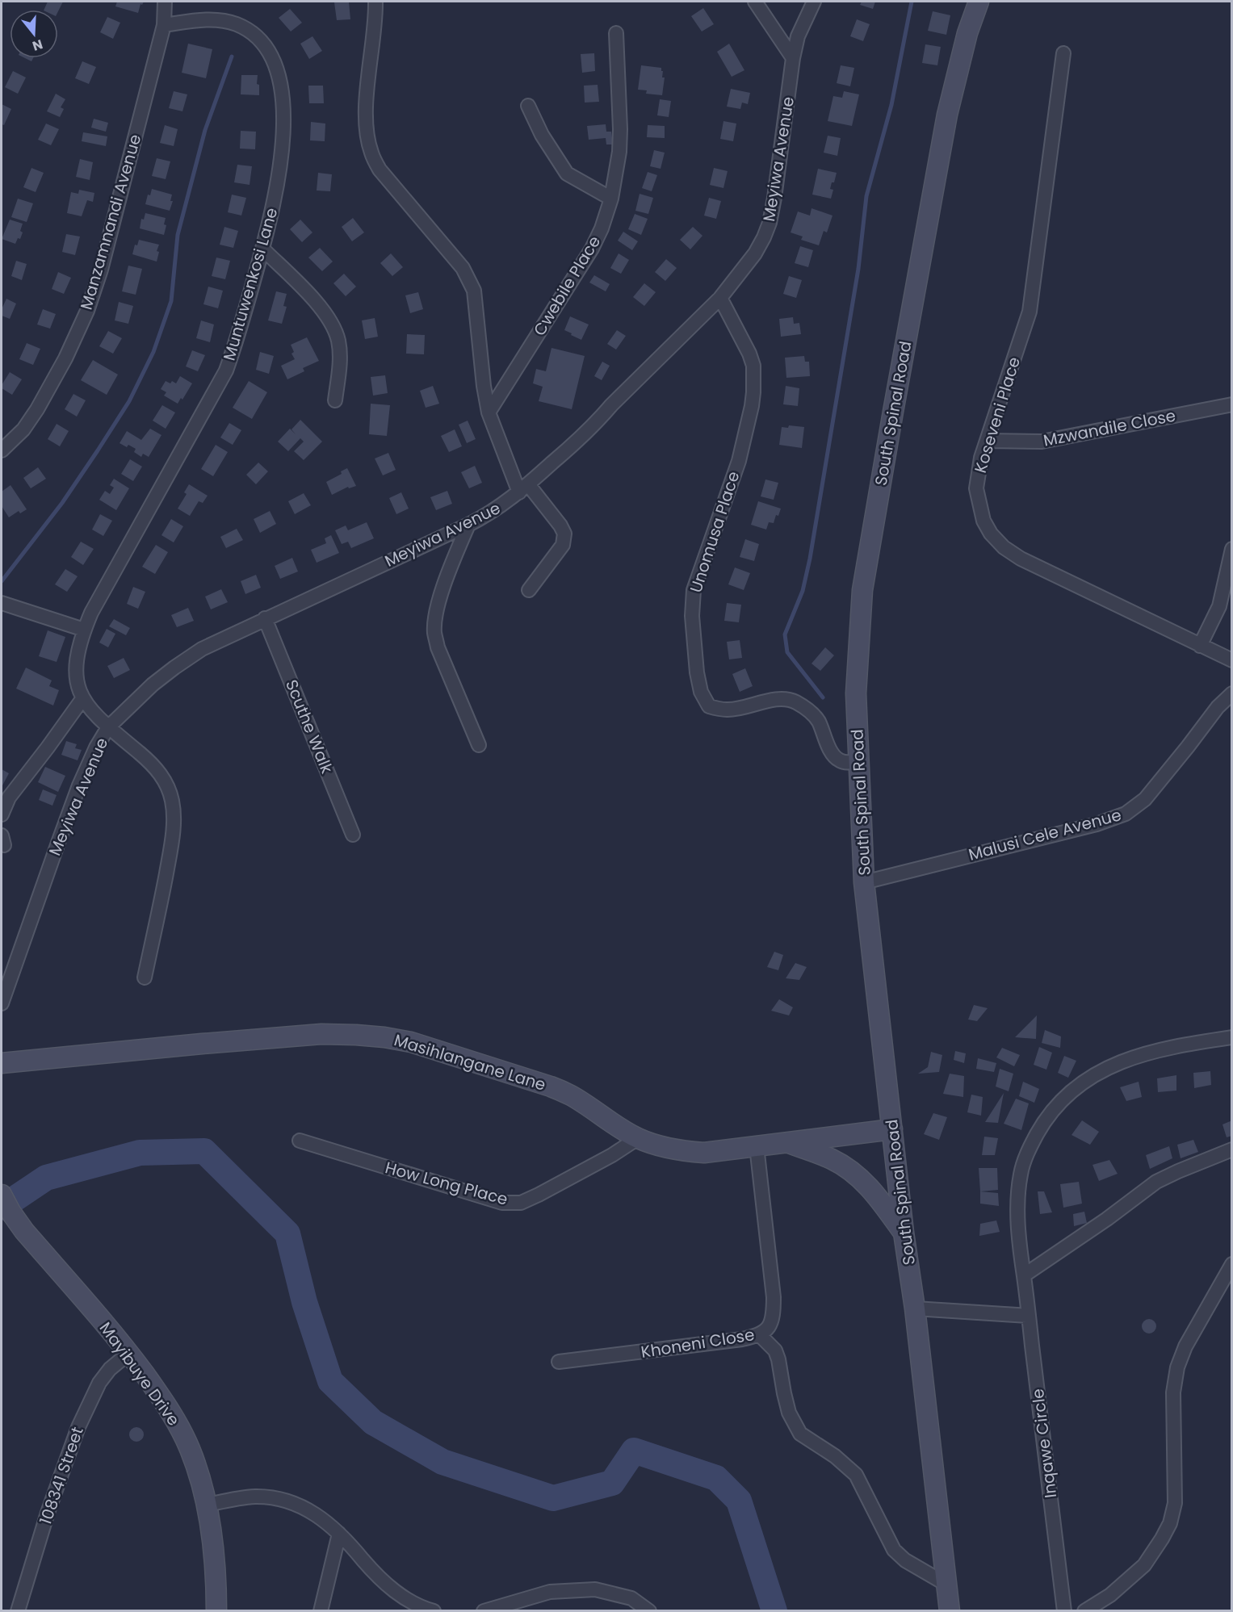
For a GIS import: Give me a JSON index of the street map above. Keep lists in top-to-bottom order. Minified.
{"streets":{"street":["Meyiwa Avenue","Manzamnandi Avenue","Muntuwenkosi Lane","Cwebile Place","South Spinal Road","Koseveni Place","Mzwandile Close","Unomusa Place","Scuthe Walk","Malusi Cele Avenue","Masihlangane Lane","How Long Place","Khoneni Close","Mayibuye Drive","Inqawe Circle","108341 Street"]},"crossings":[["Meyiwa Avenue","Muntuwenkosi Lane"],["Meyiwa Avenue","Unomusa Place"],["Meyiwa Avenue","Scuthe Walk"],["Manzamnandi Avenue","Muntuwenkosi Lane"],["South Spinal Road","Unomusa Place"],["South Spinal Road","Malusi Cele Avenue"],["South Spinal Road","Masihlangane Lane"],["Koseveni Place","Mzwandile Close"],["Masihlangane Lane","How Long Place"],["Masihlangane Lane","Khoneni Close"],["Mayibuye Drive","108341 Street"]],"north":"bottom"}
